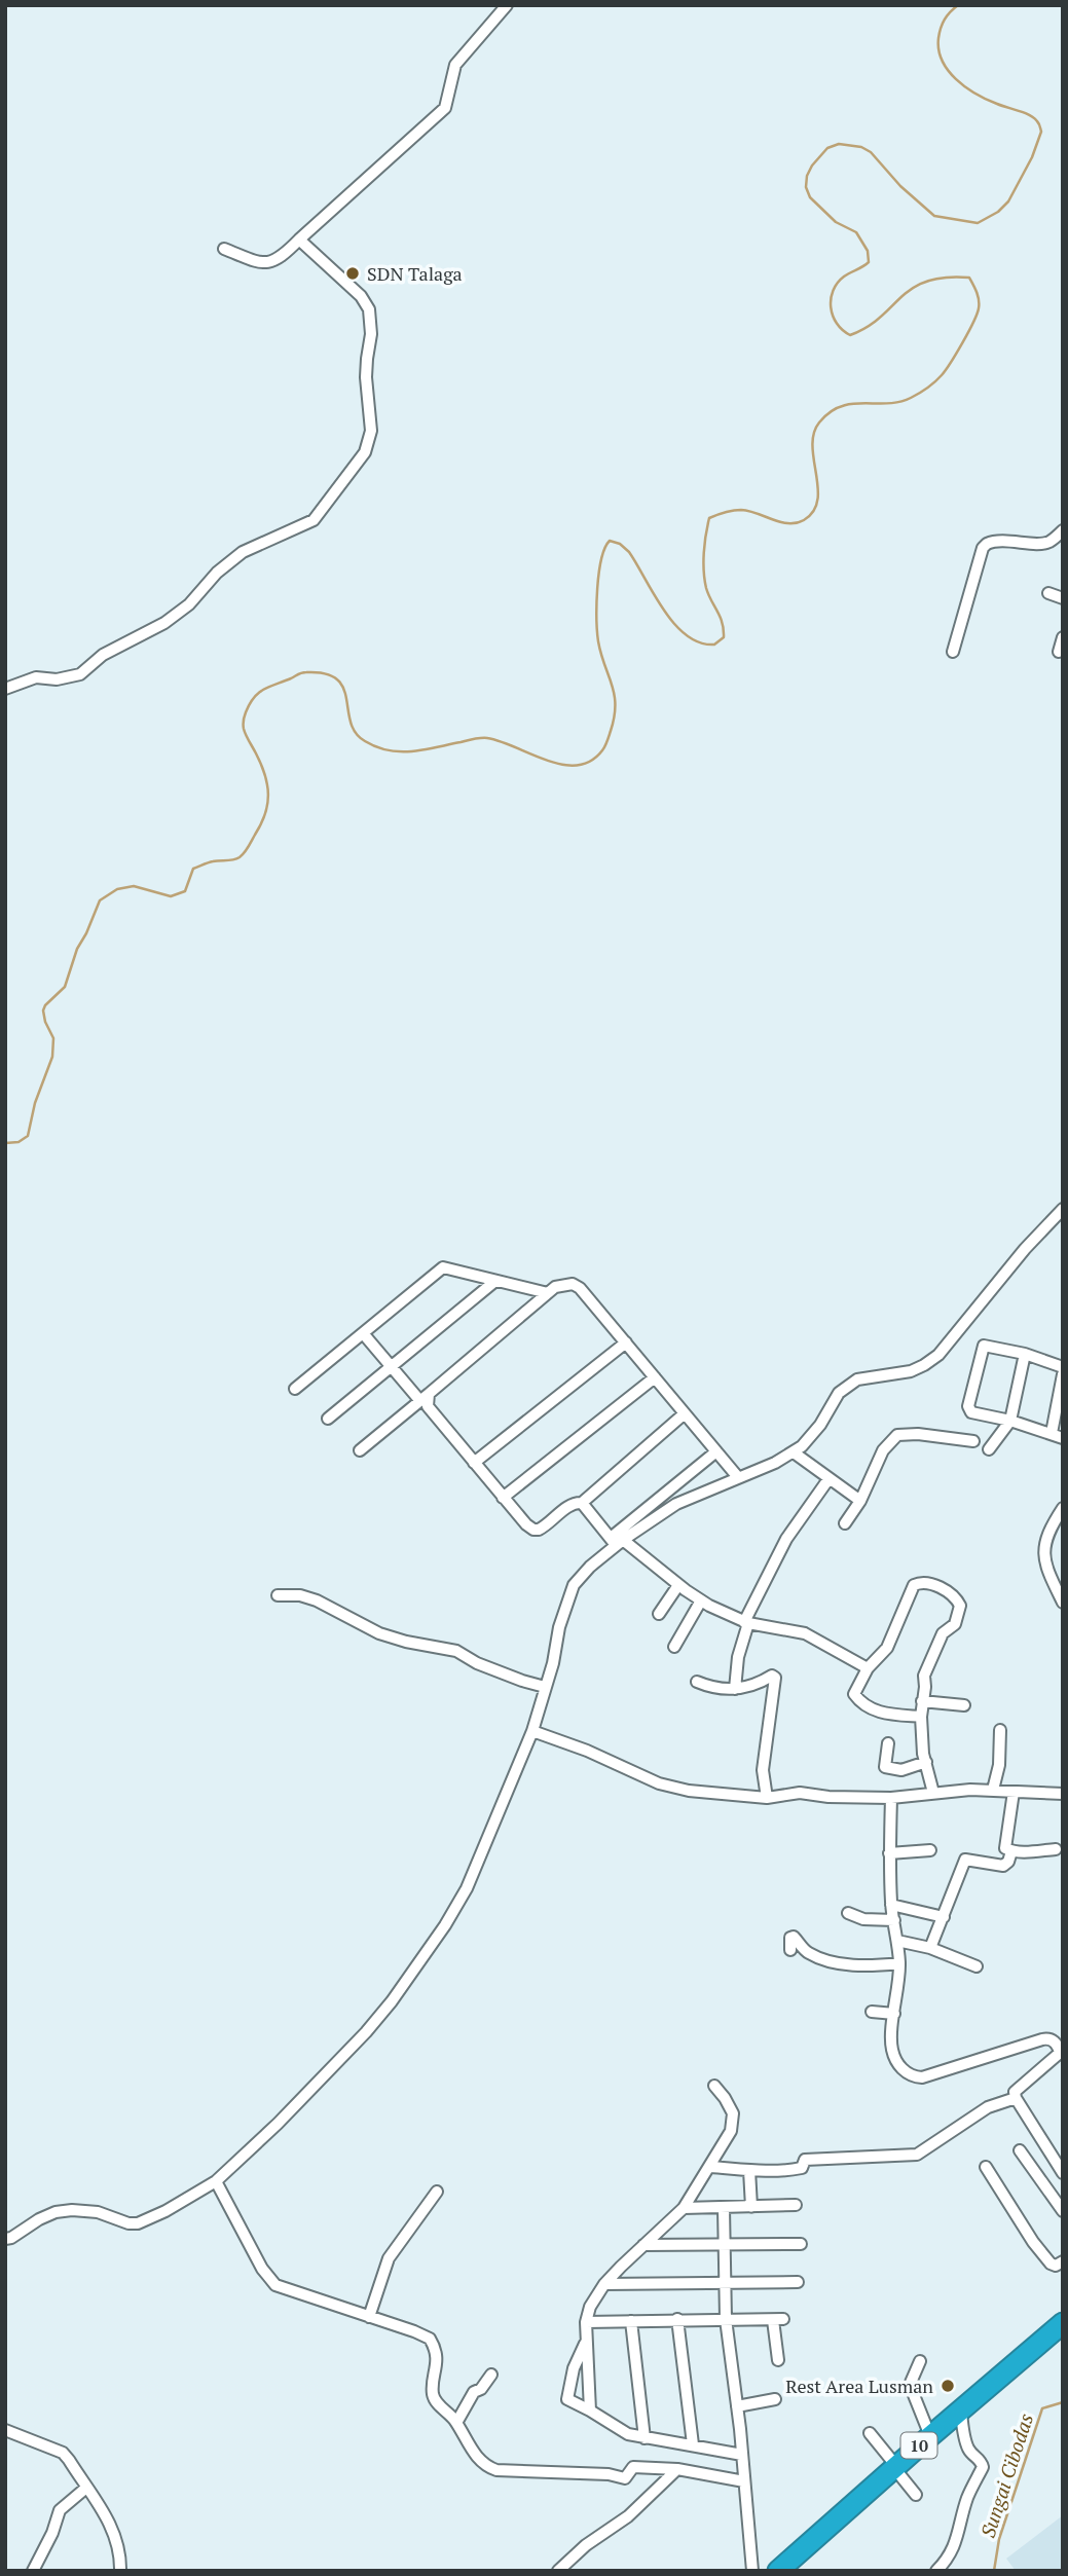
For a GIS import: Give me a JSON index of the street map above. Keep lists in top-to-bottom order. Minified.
{"streets":{"highway":["10"]},"water":["Sungai Cibodas"],"places":["SDN Talaga","Rest Area Lusman"]}
